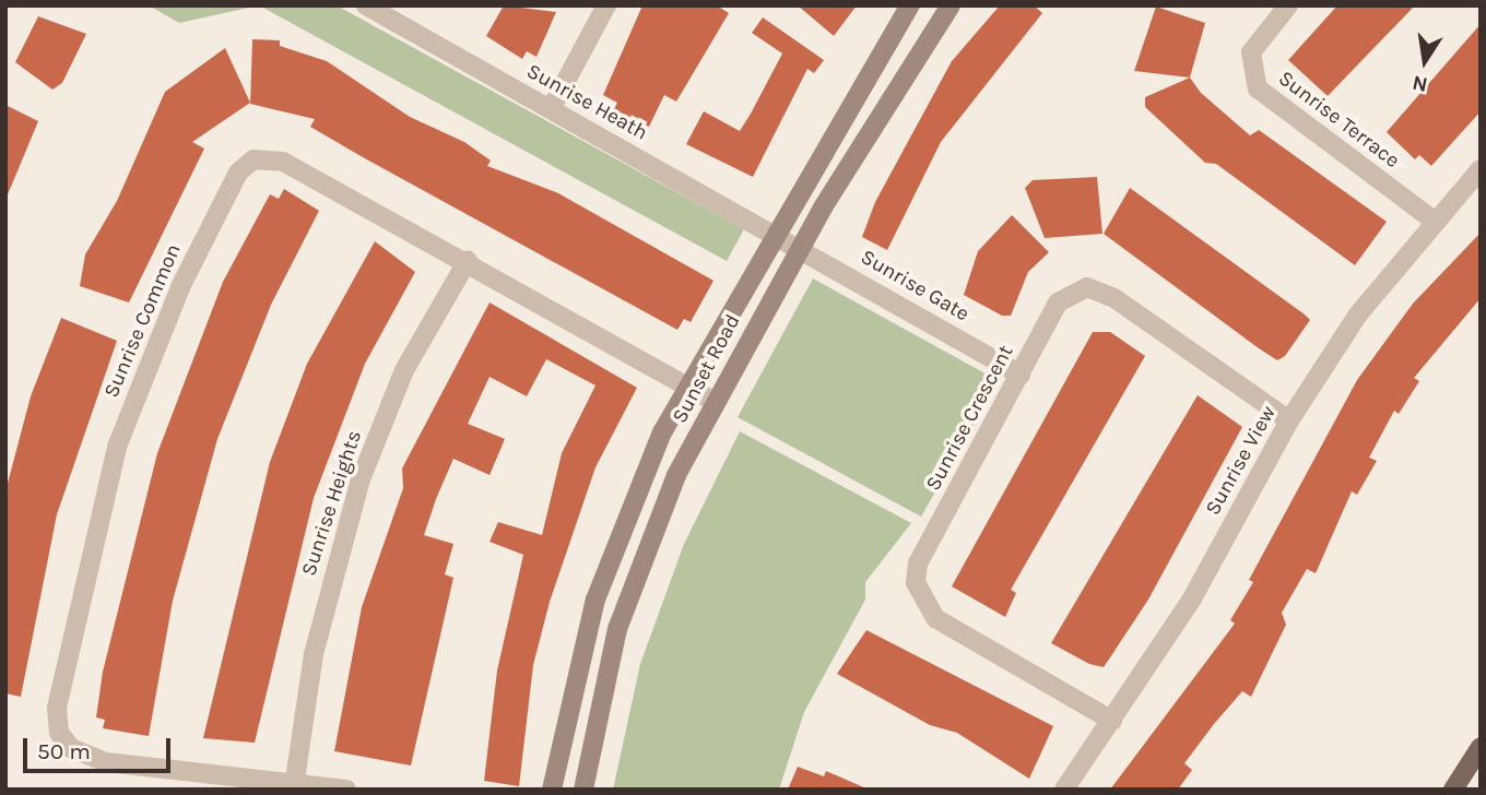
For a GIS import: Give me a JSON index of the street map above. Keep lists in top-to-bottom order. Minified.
{"streets":{"street":["Sunrise Heath","Sunrise Terrace","Sunrise Gate","Sunrise Common","Sunset Road","Sunrise Crescent","Sunrise View","Sunrise Heights"]},"crossings":[["Sunrise Heath","Sunrise Gate"],["Sunrise Heath","Sunset Road"],["Sunrise Terrace","Sunrise View"],["Sunrise Gate","Sunset Road"],["Sunrise Gate","Sunrise Crescent"],["Sunrise Common","Sunset Road"],["Sunrise Common","Sunrise Heights"],["Sunrise Crescent","Sunrise View"]],"scale_bar":"50 m","north":"bottom"}
